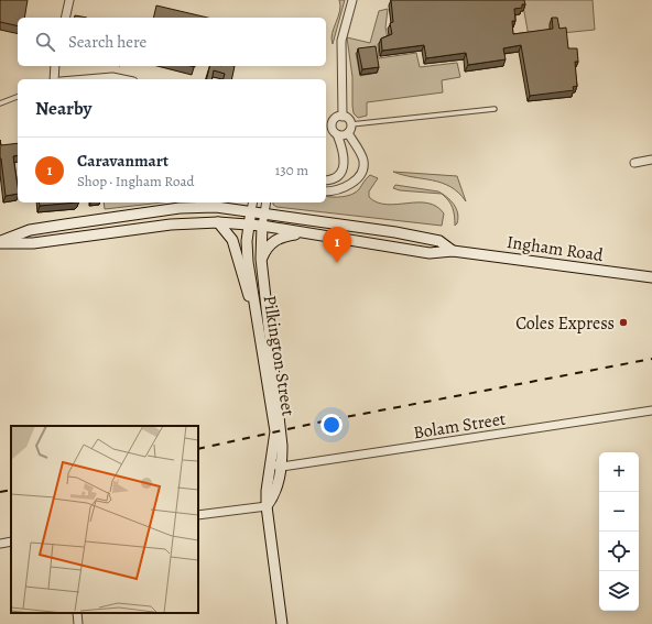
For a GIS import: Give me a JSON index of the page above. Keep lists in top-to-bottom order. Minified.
{"streets":{"main road":["Ingham Road","Pilkington Street"],"street":["Bolam Street"]},"crossings":[["Ingham Road","Pilkington Street"],["Pilkington Street","Bolam Street"]],"places":["Coles Express"],"page":{"search":"Search here","heading":"Nearby","list":[{"mark":"1","name":"Caravanmart","note":"Shop · Ingham Road","value":"130 m"}],"pins":"1","map_buttons":["+","−"]}}
